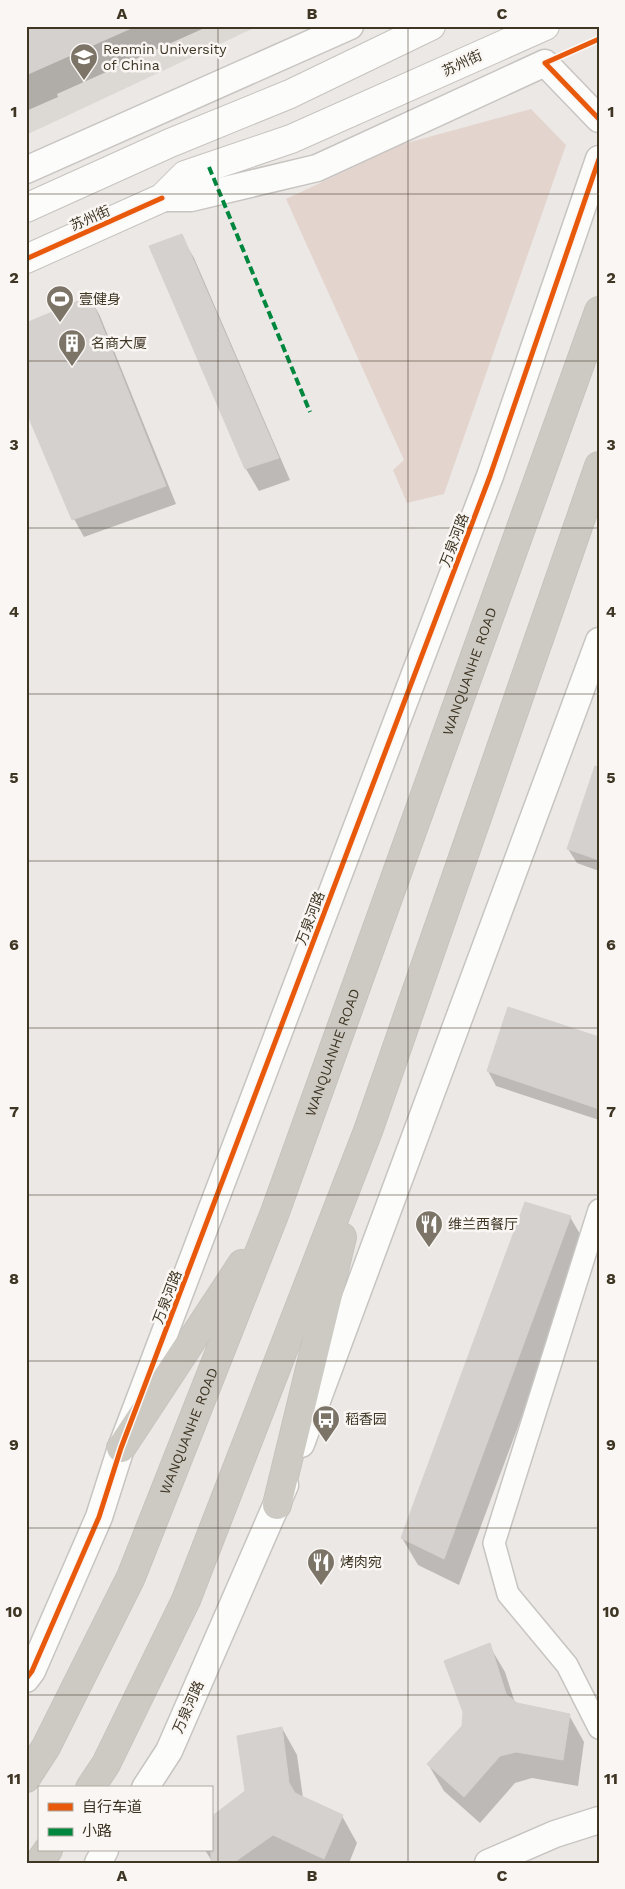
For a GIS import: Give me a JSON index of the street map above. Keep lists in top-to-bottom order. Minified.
{"streets":{"highway":["WANQUANHE ROAD"],"main road":["苏州街"],"street":["万泉河路"]},"places":{"school or university":["Renmin University of China"],"sports":["壹健身"],"building":["名商大厦"],"restaurant":["维兰西餐厅","烤肉宛"],"bus stop":["稻香园"]},"legend":["自行车道","小路"],"grid":{"columns":["A","B","C"],"rows":["1","2","3","4","5","6","7","8","9","10","11"]}}
